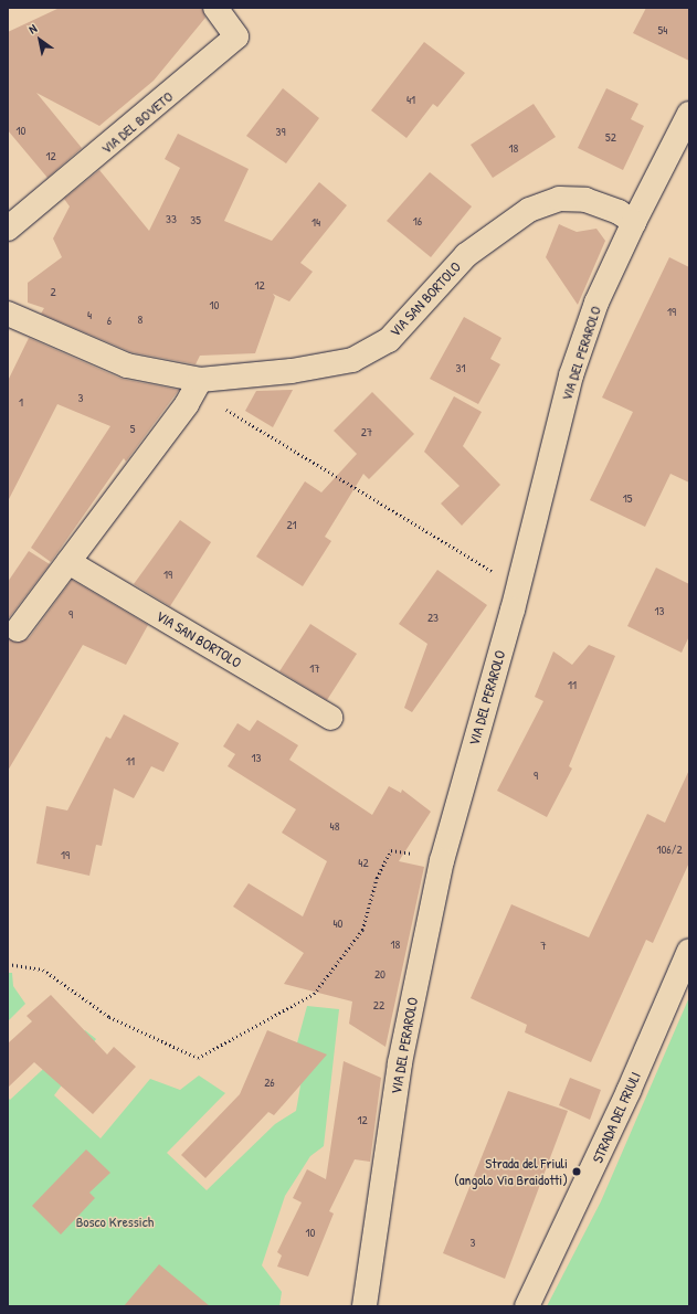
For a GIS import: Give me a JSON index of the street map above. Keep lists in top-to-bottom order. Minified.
{"streets":{"street":["VIA DEL BOVETO","VIA SAN BORTOLO","VIA DEL PERAROLO","STRADA DEL FRIULI"]},"crossings":[["VIA SAN BORTOLO","VIA DEL PERAROLO"]],"parks":["Bosco Kressich"],"places":["Strada del Friuli (angolo Via Braidotti)"],"house_numbers":["54","41","10","39","52","18","12","33","35","16","14","12","2","10","19","4","8","6","31","3","1","5","27","15","21","19","13","9","23","17","11","13","11","9","48","106/2","19","42","40","18","7","20","22","26","12","10","3"],"north":"top left"}
